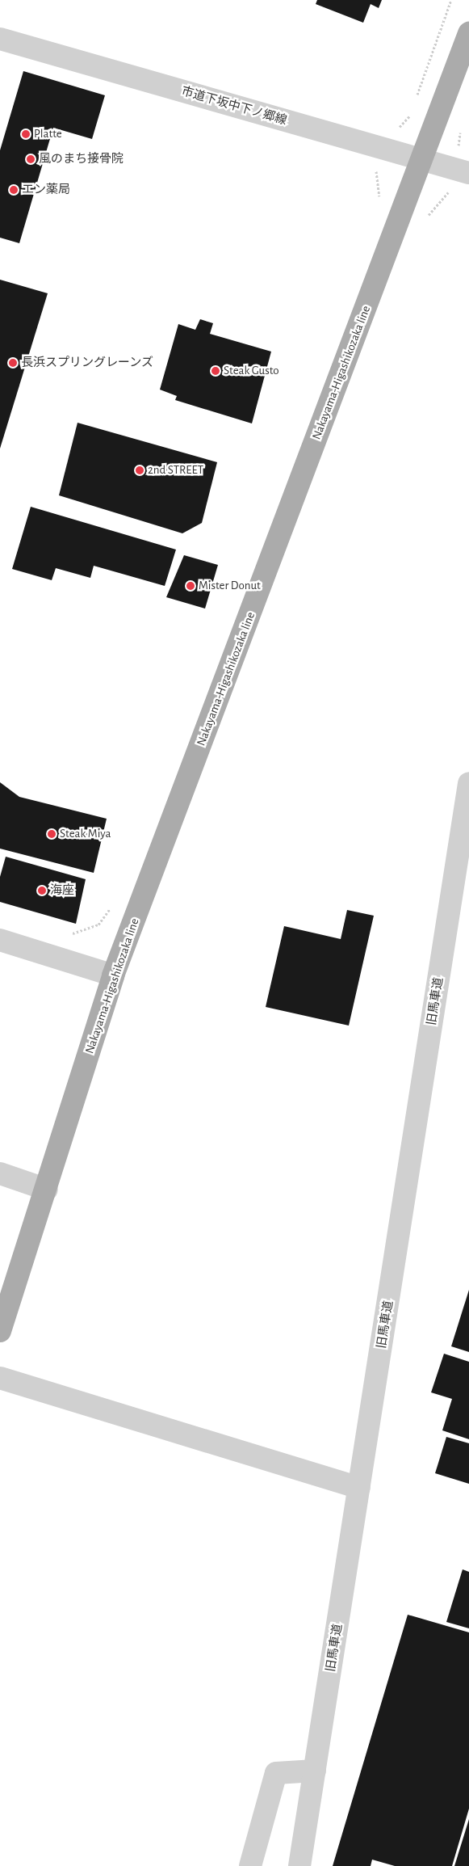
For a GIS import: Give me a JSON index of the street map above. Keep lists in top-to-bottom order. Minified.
{"streets":{"main road":["Nakayama-Higashikozaka line"],"street":["市道下坂中下ノ郷線","旧馬車道"]},"crossings":[["市道下坂中下ノ郷線","Nakayama-Higashikozaka line"]],"places":["Platte","風のまち接骨院","エン薬局","長浜スプリングレーンズ","Steak Gusto","2nd STREET","Mister Donut","Steak Miya","海座"]}
